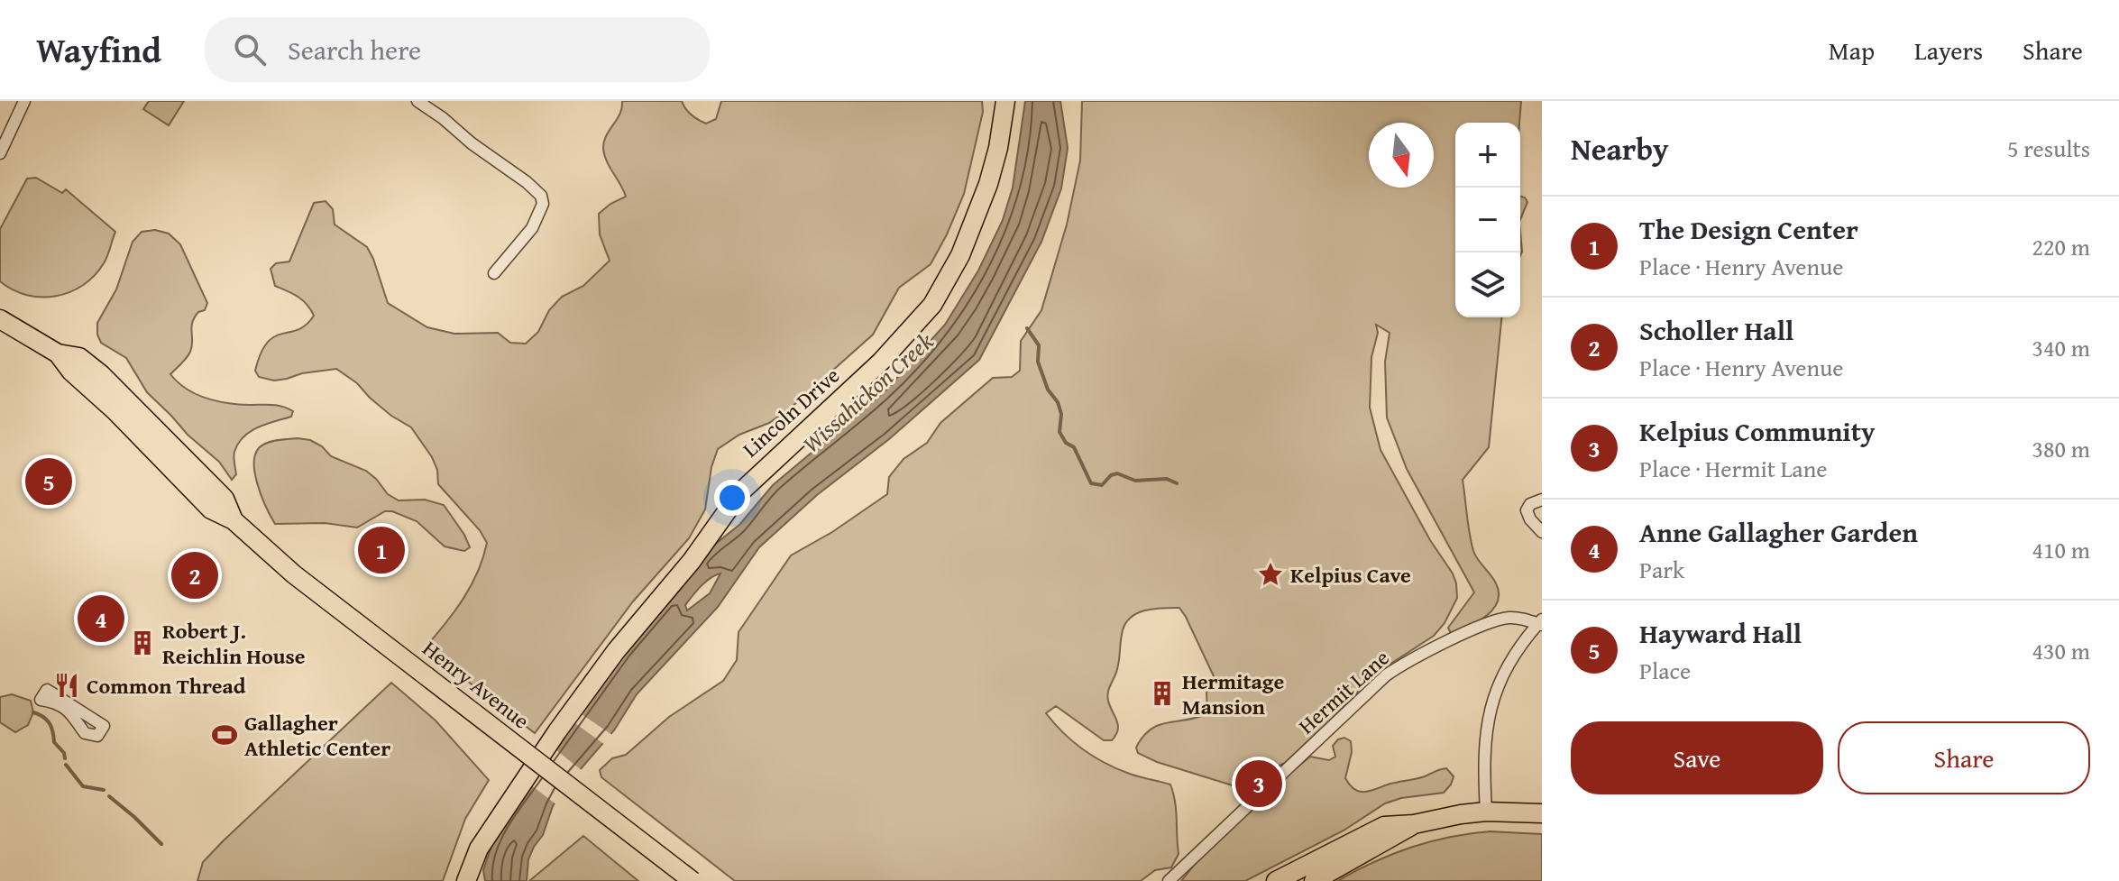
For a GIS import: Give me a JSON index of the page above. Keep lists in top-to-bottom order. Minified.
{"streets":{"main road":["Lincoln Drive","Henry Avenue"],"street":["Hermit Lane"]},"water":["Wissahickon Creek"],"places":{"place":["Kelpius Cave"],"building":["Robert J. Reichlin House","Hermitage Mansion"],"restaurant":["Common Thread"],"sports":["Gallagher Athletic Center"]},"north":"bottom","page":{"header":"Wayfind","search":"Search here","nav":["Map","Layers","Share"],"heading":["Nearby","5 results"],"map_buttons":["+","−"],"list":[{"mark":"1","name":"The Design Center","note":"Place · Henry Avenue","value":"220 m"},{"mark":"2","name":"Scholler Hall","note":"Place · Henry Avenue","value":"340 m"},{"mark":"3","name":"Kelpius Community","note":"Place · Hermit Lane","value":"380 m"},{"mark":"4","name":"Anne Gallagher Garden","note":"Park","value":"410 m"},{"mark":"5","name":"Hayward Hall","note":"Place","value":"430 m"}],"pins":["5","1","2","4","3"],"buttons":["Save","Share"]}}
